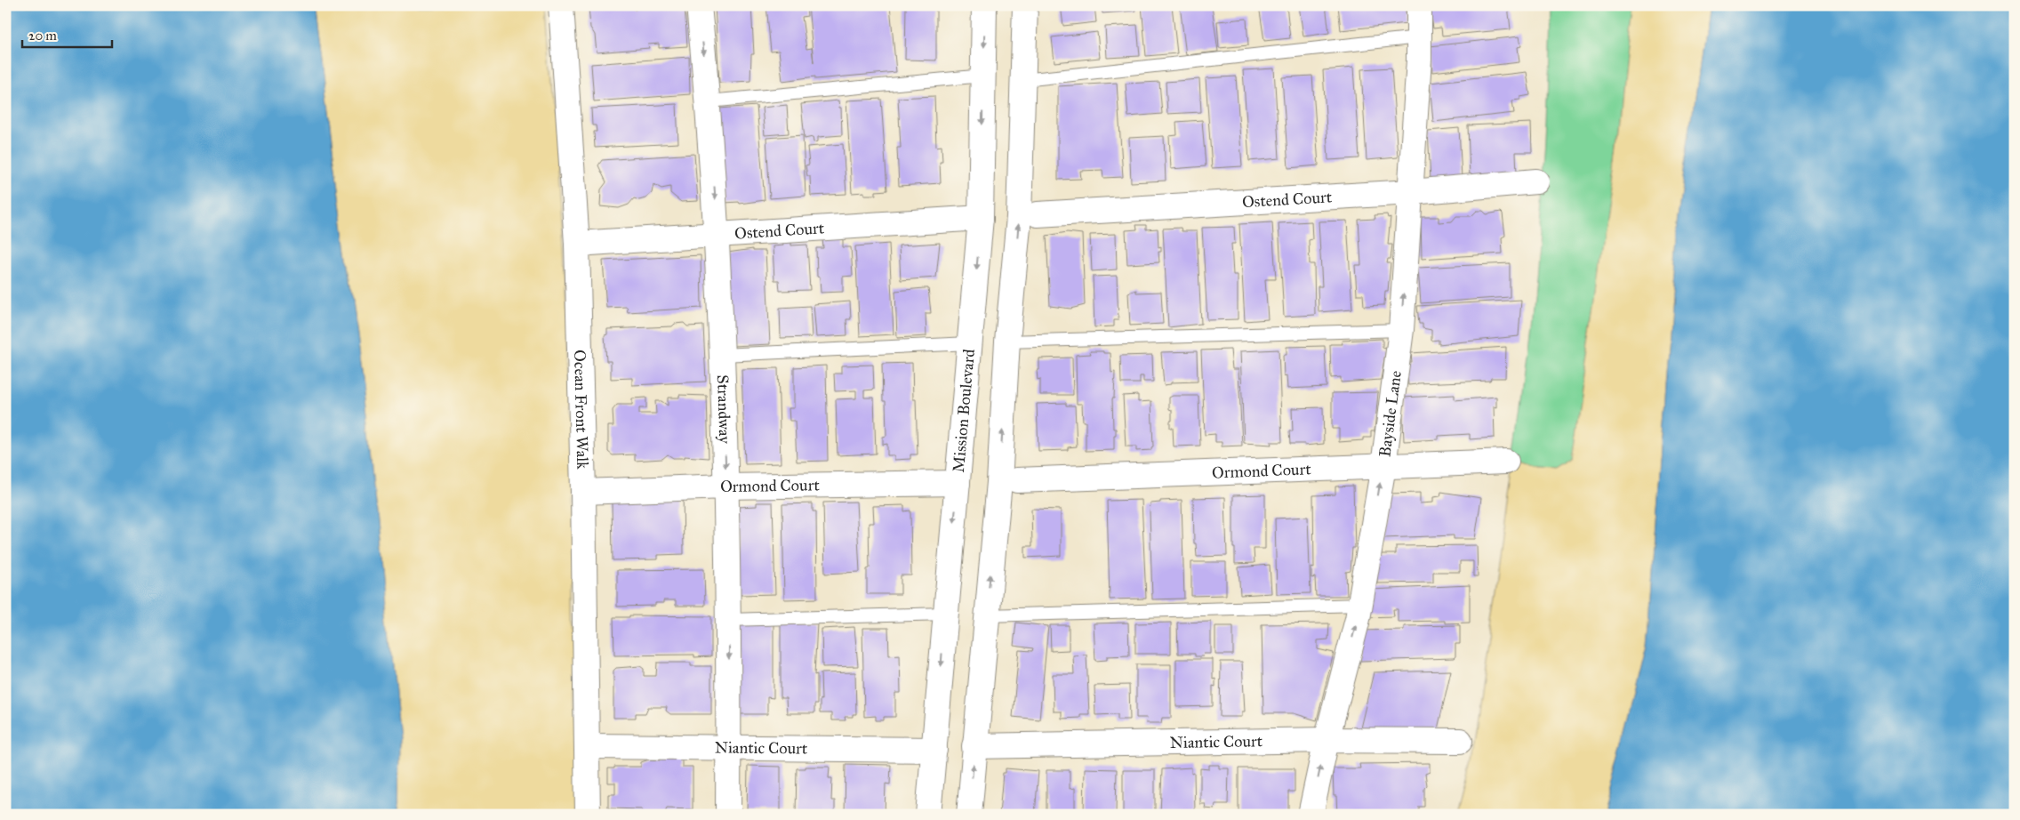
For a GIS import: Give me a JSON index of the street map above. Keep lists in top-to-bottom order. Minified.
{"streets":{"street":["Ostend Court","Ocean Front Walk","Strandway","Mission Boulevard","Bayside Lane","Ormond Court","Niantic Court"]},"crossings":[["Ostend Court","Ocean Front Walk"],["Ostend Court","Strandway"],["Ostend Court","Mission Boulevard"],["Ostend Court","Bayside Lane"],["Ocean Front Walk","Ormond Court"],["Ocean Front Walk","Niantic Court"],["Strandway","Ormond Court"],["Strandway","Niantic Court"],["Mission Boulevard","Ormond Court"],["Mission Boulevard","Niantic Court"],["Bayside Lane","Ormond Court"],["Bayside Lane","Niantic Court"]],"one_way":["Strandway","Bayside Lane"],"scale_bar":"20 m"}
